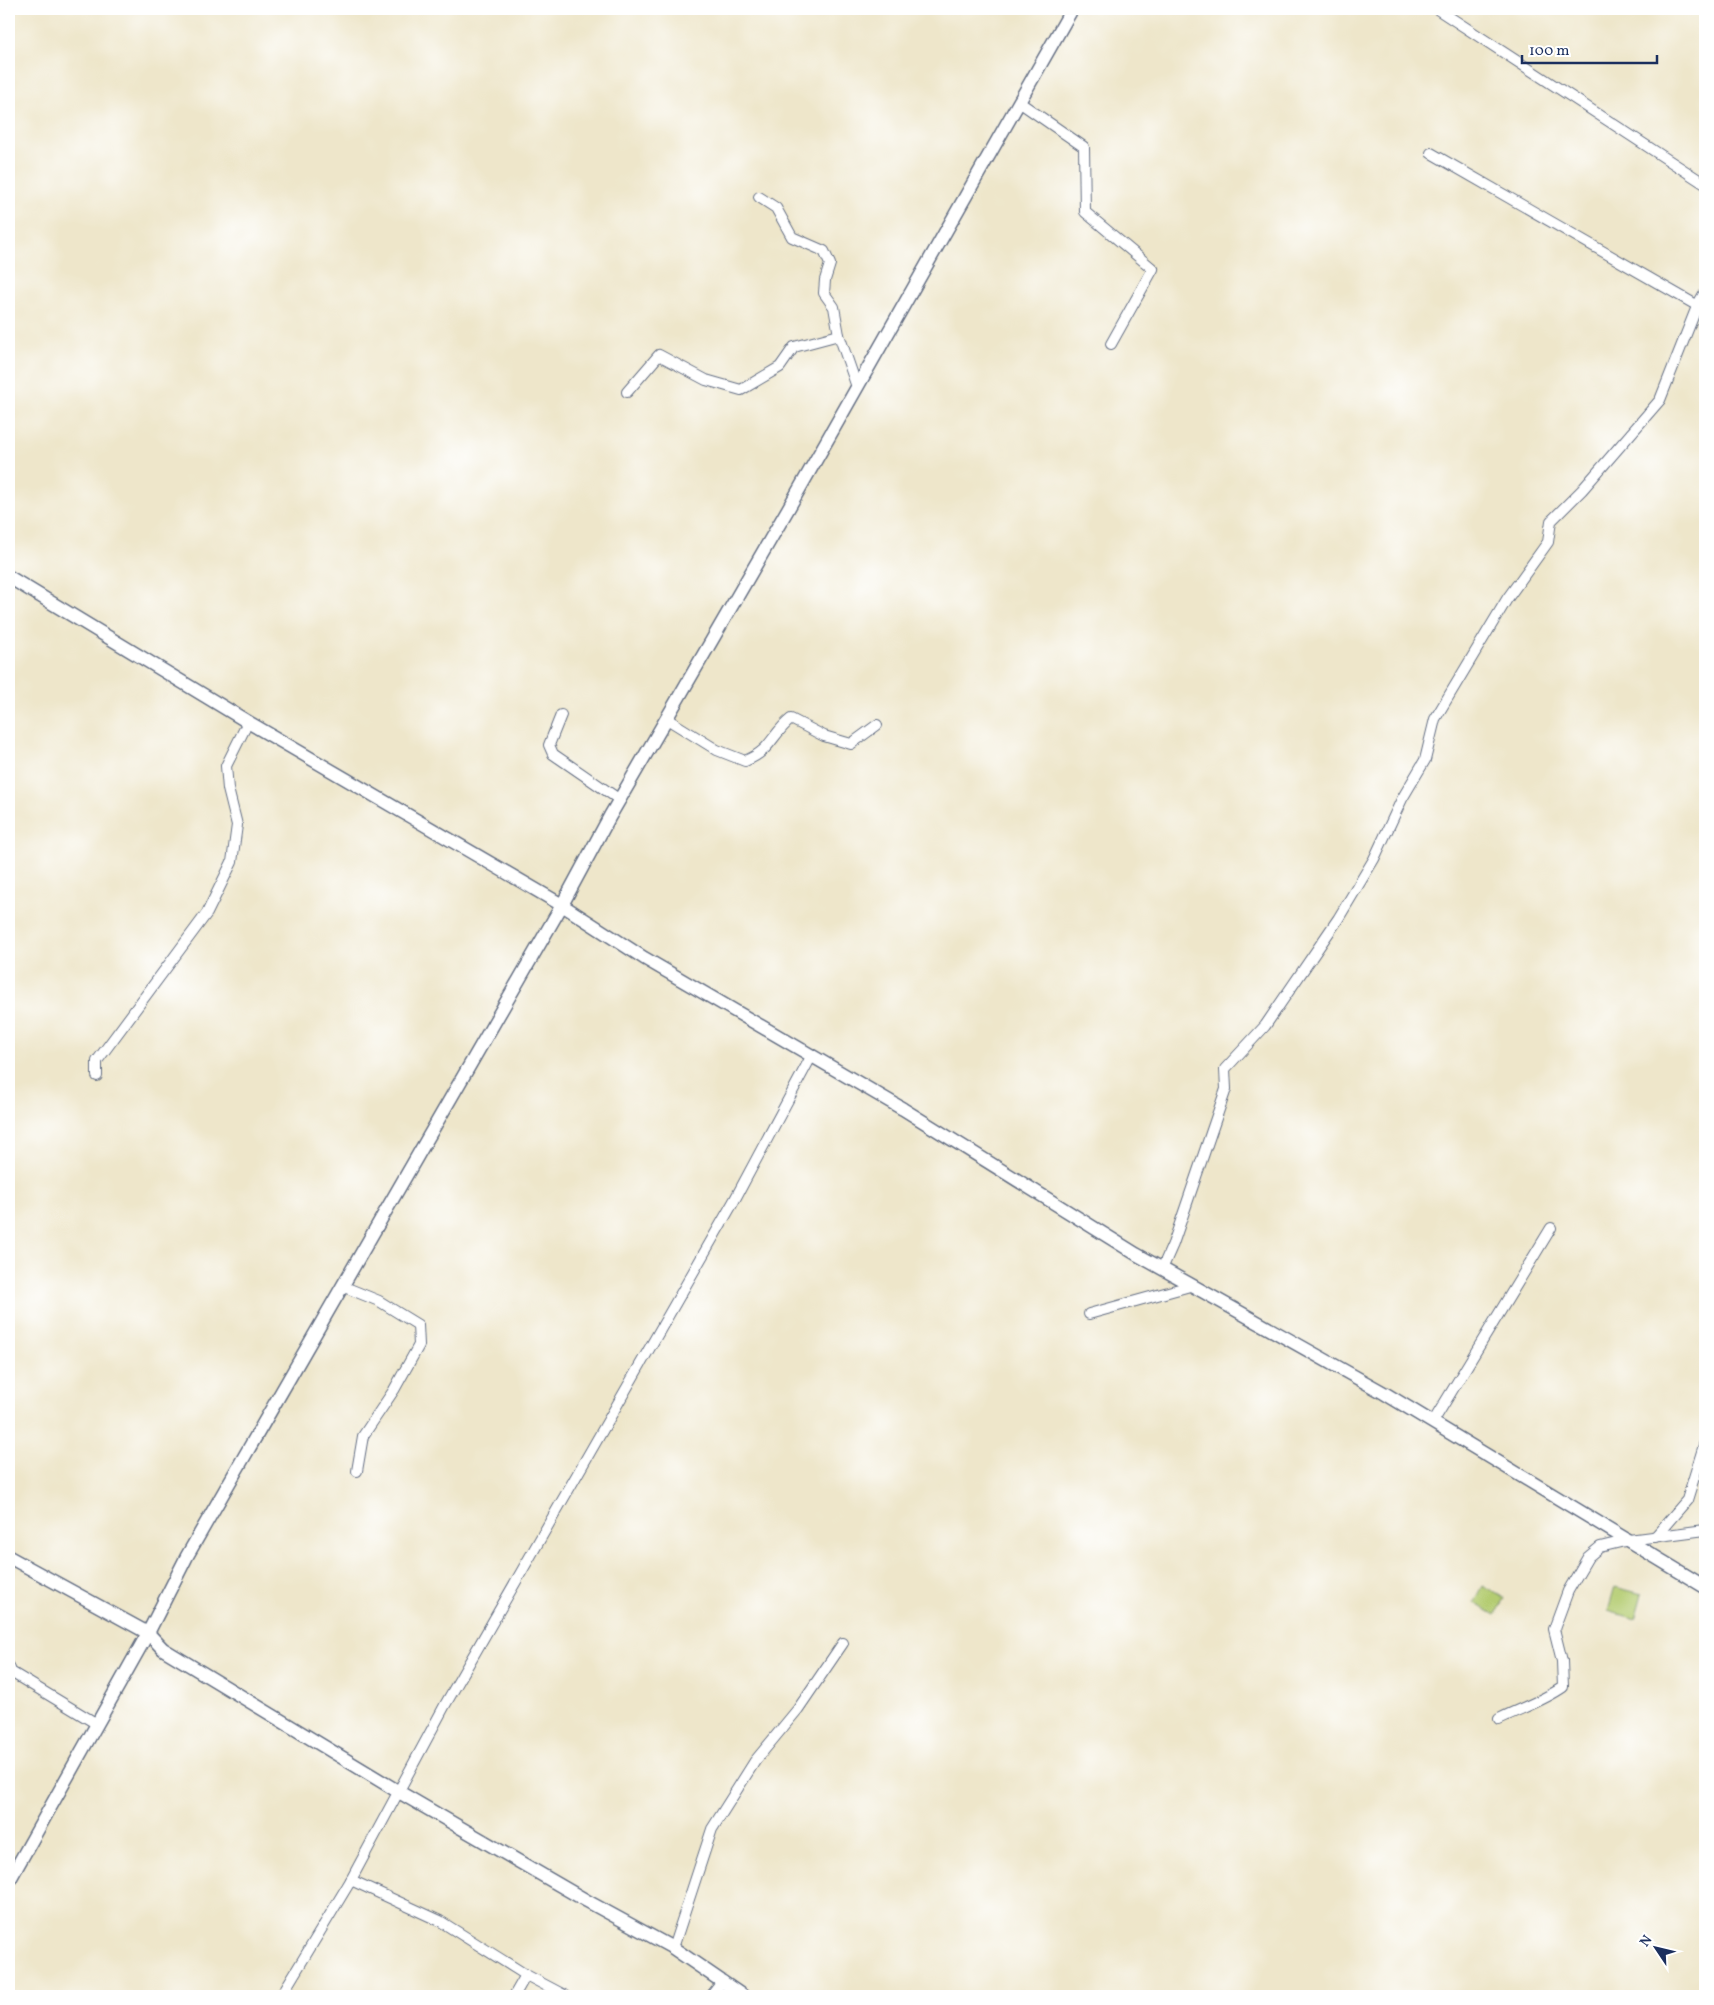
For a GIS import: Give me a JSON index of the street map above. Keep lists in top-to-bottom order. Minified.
{"scale_bar":"100 m","north":"top left"}
